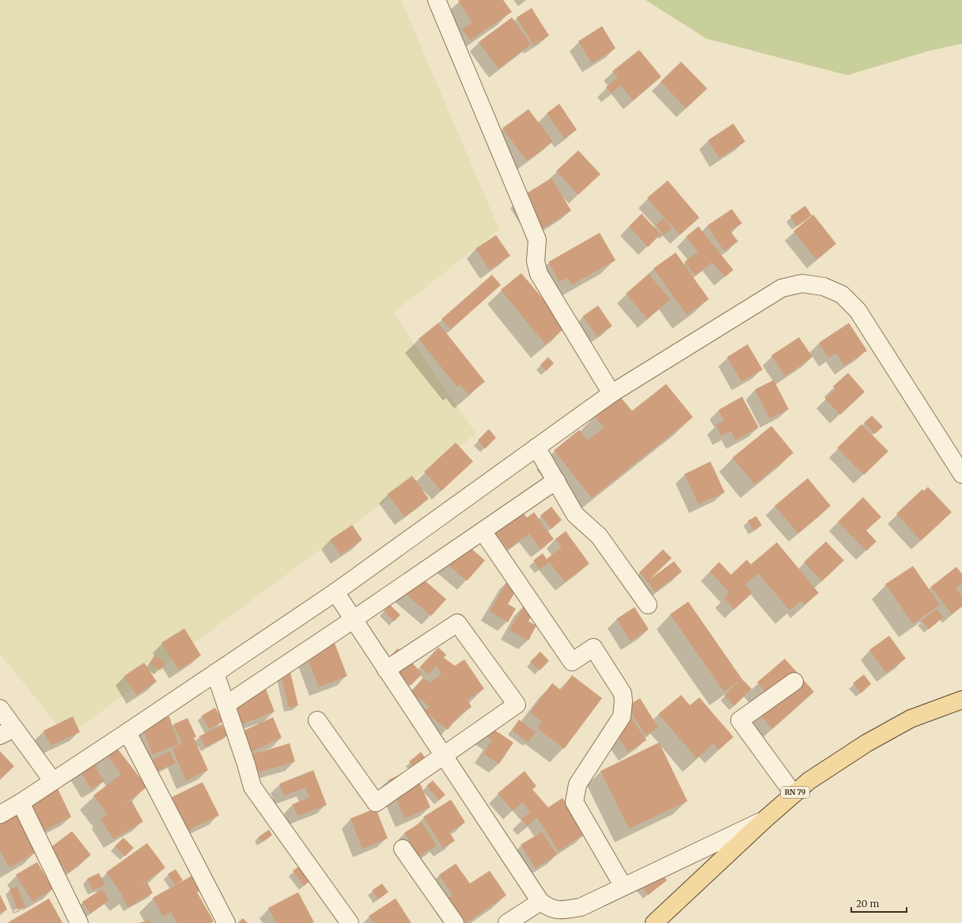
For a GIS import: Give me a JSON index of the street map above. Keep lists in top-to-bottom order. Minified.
{"streets":{"main road":["RN 79"]},"scale_bar":"20 m"}
